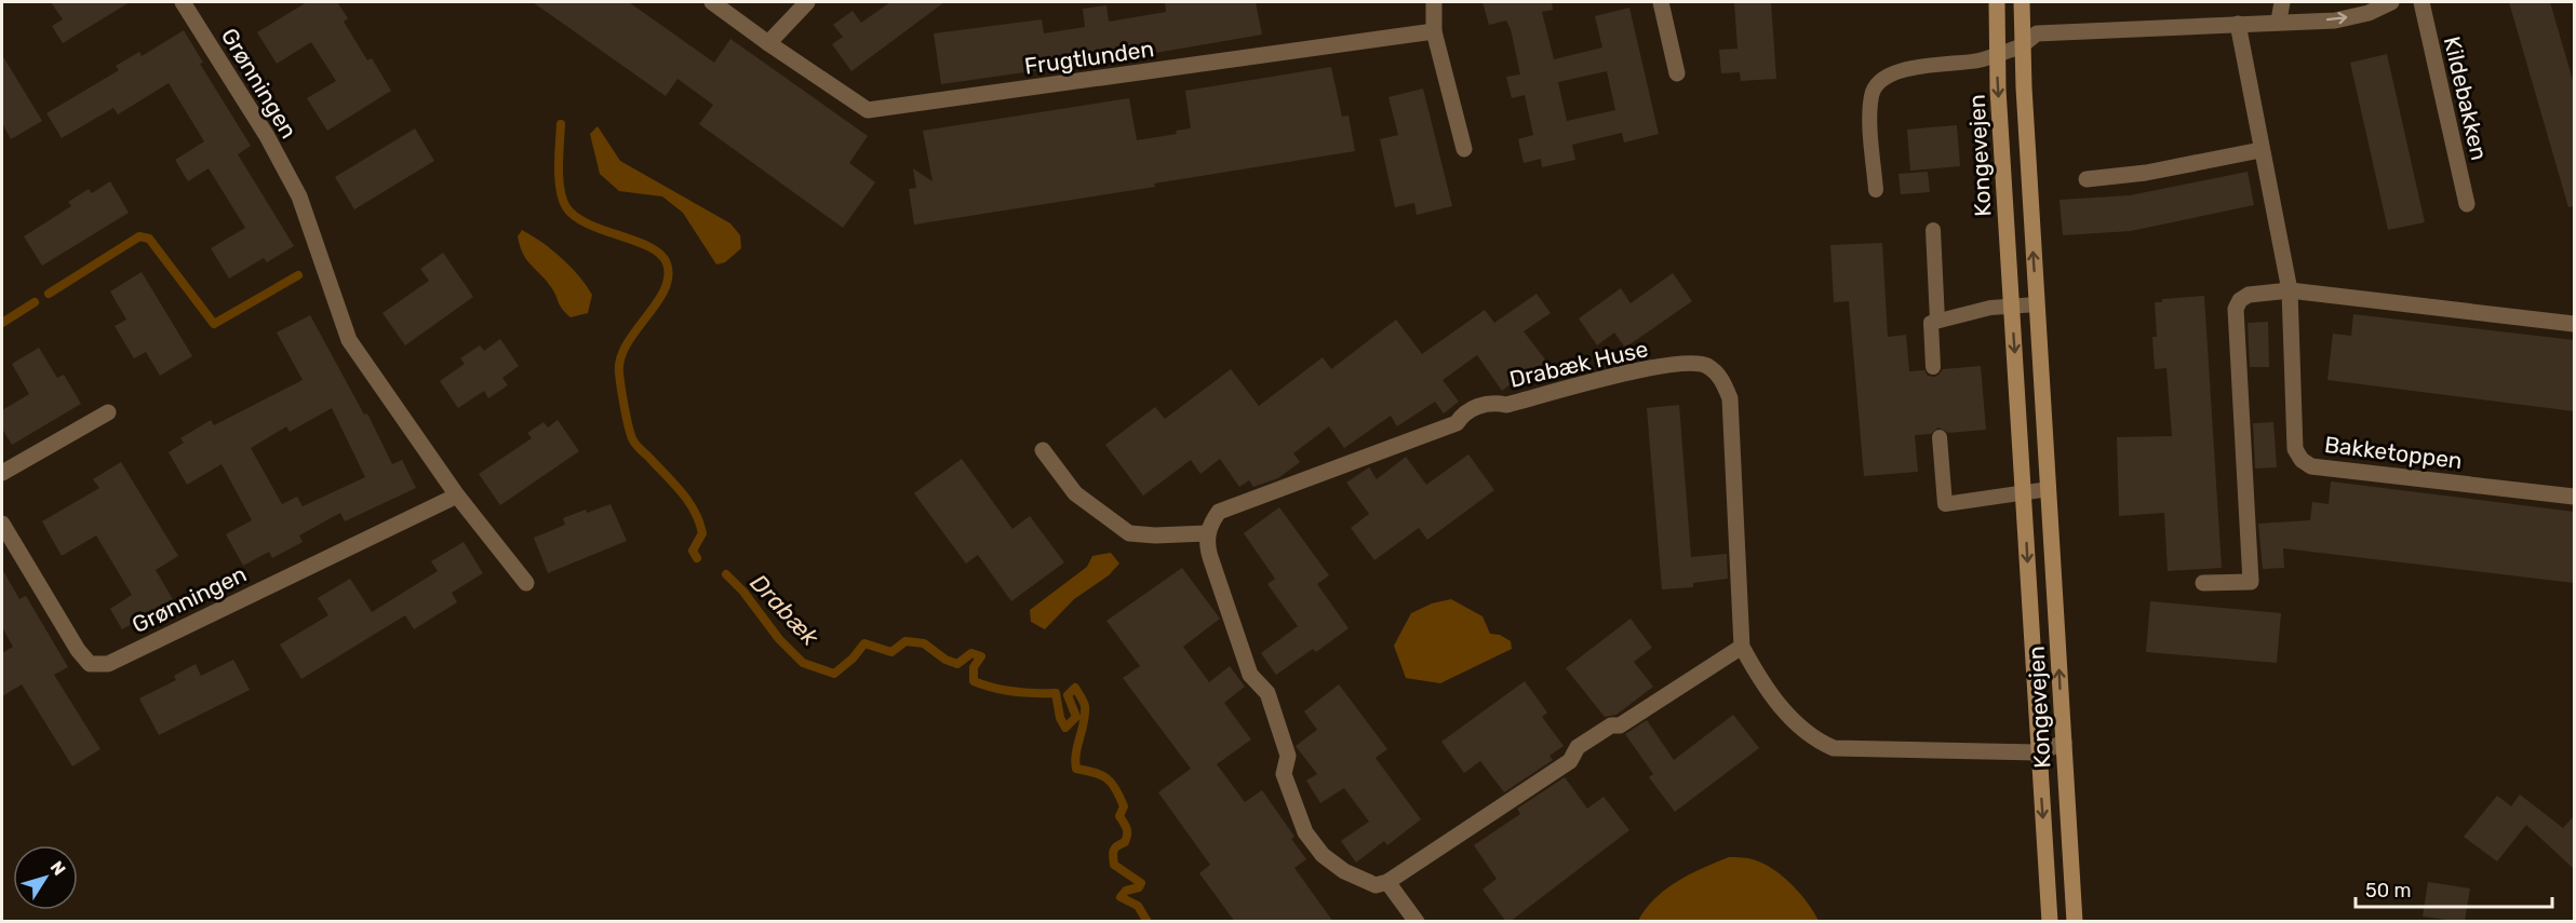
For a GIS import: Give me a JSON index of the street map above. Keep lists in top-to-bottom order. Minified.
{"streets":{"main road":["Kongevejen"],"street":["Frugtlunden","Grønningen","Kildebakken","Drabæk Huse","Bakketoppen"]},"crossings":[["Kongevejen","Drabæk Huse"]],"water":["Drabæk"],"scale_bar":"50 m","north":"top right"}
